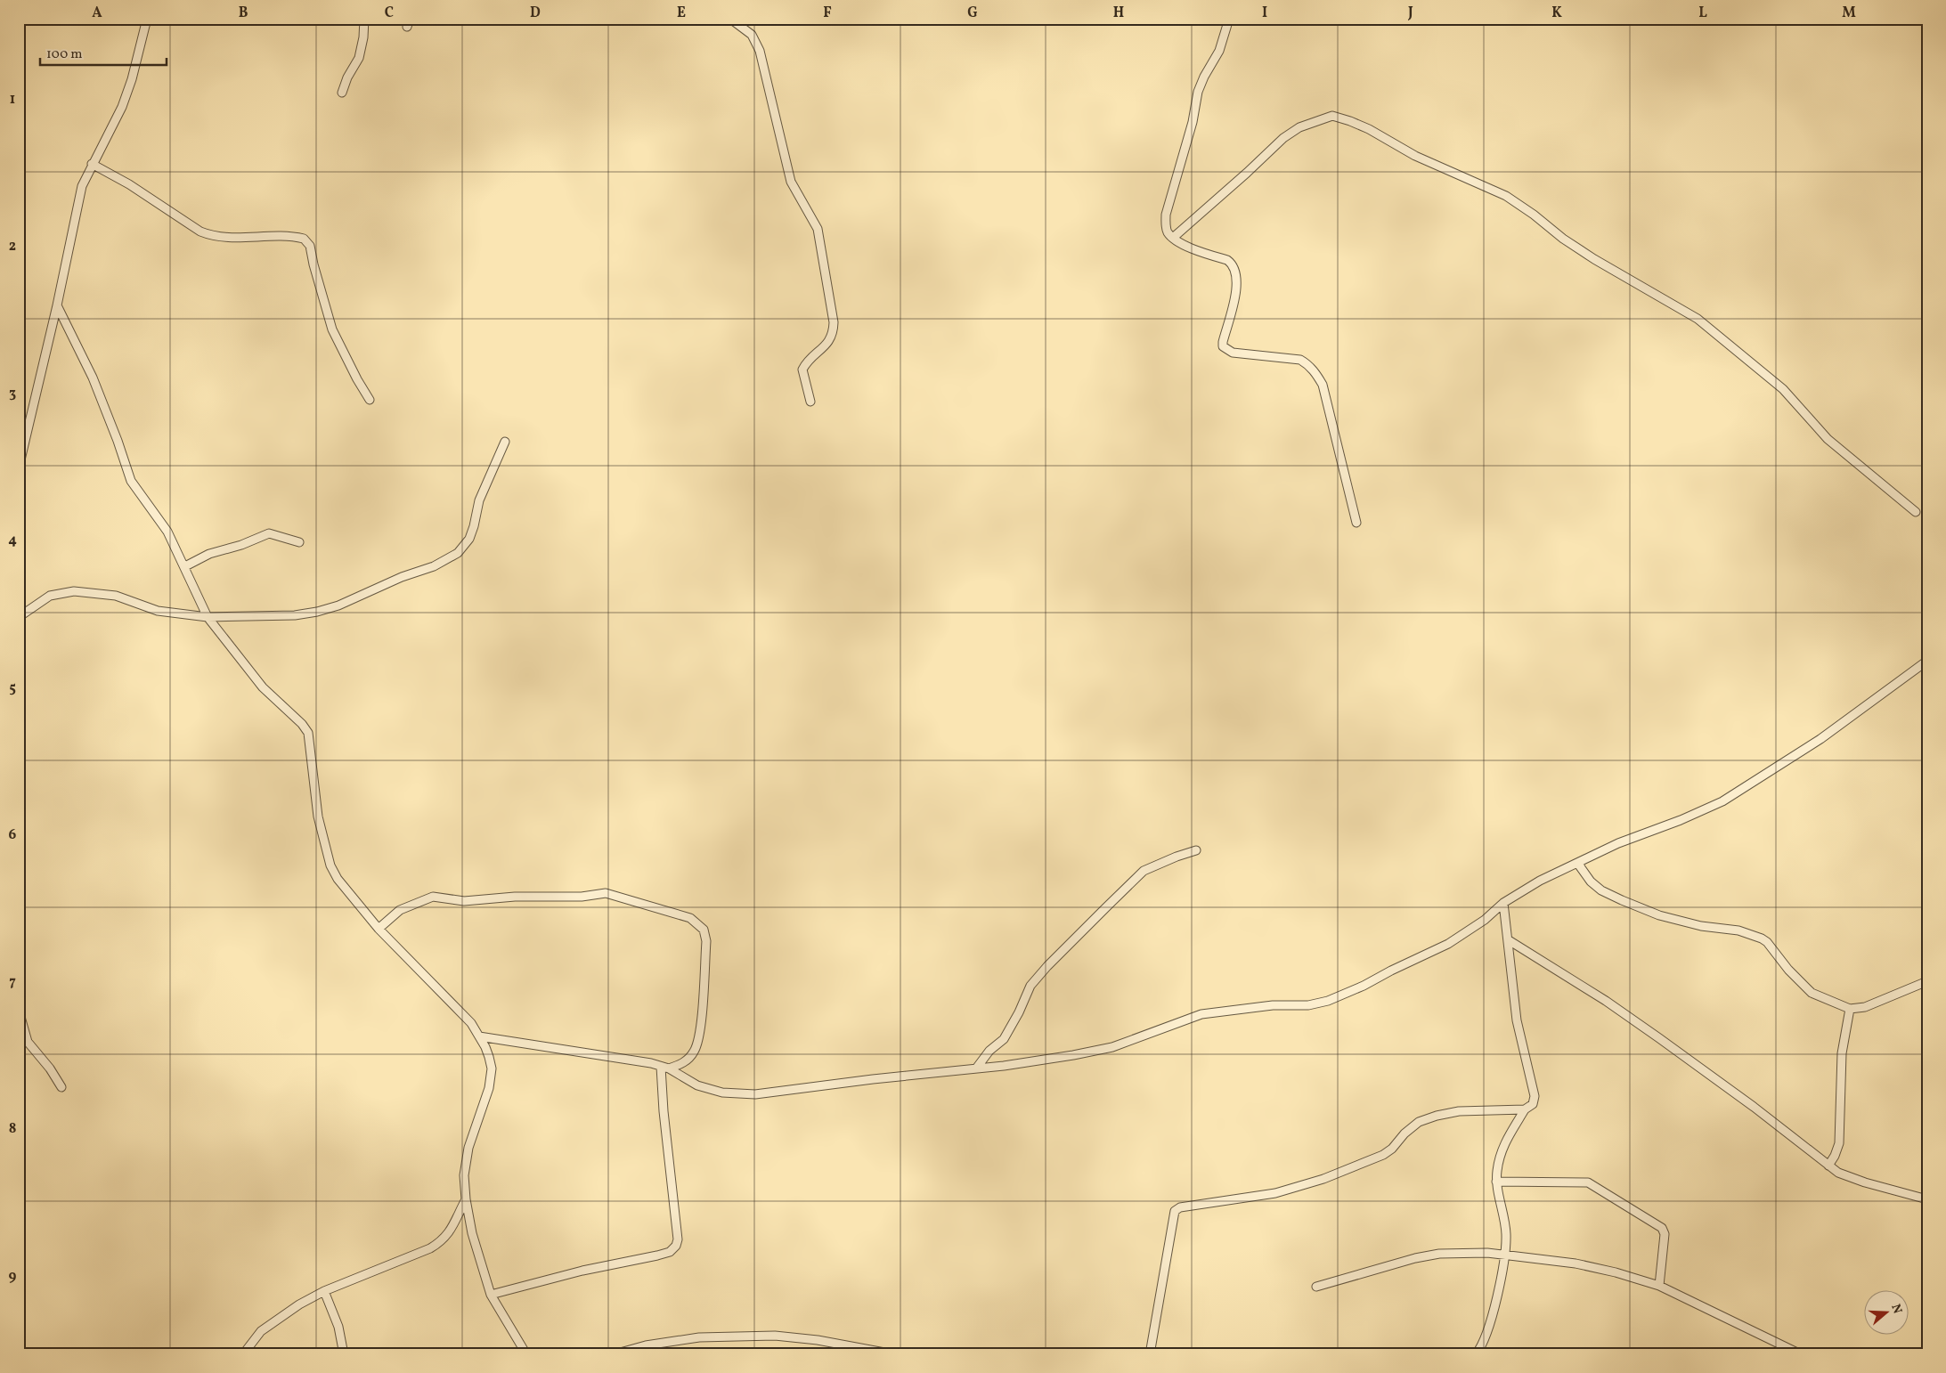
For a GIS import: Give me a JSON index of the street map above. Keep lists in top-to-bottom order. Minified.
{"scale_bar":"100 m","north":"right","grid":{"columns":["A","B","C","D","E","F","G","H","I","J","K","L","M"],"rows":["1","2","3","4","5","6","7","8","9"]}}
